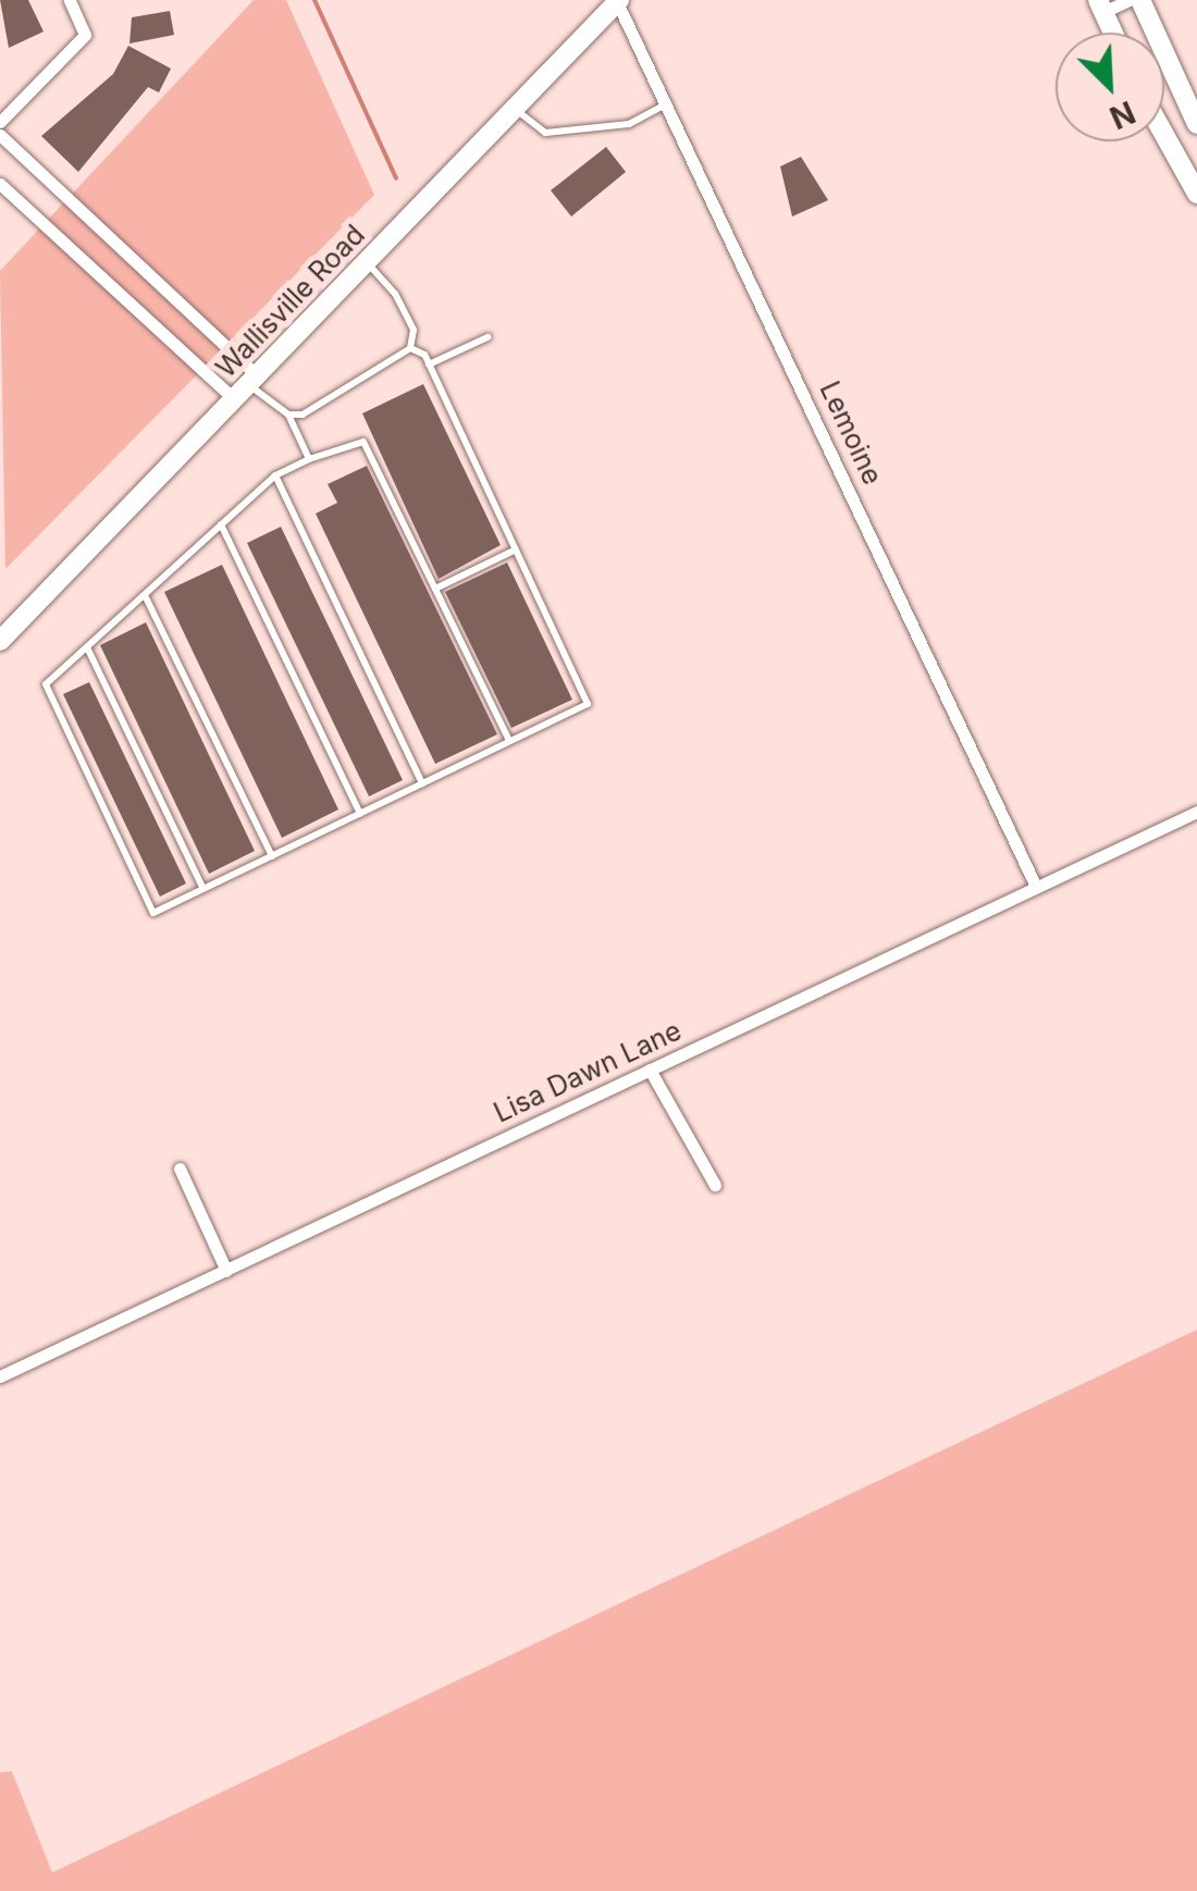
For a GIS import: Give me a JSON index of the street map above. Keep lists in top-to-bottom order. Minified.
{"streets":{"main road":["Wallisville Road"],"street":["Lemoine","Lisa Dawn Lane"]},"crossings":[["Wallisville Road","Lemoine"],["Lemoine","Lisa Dawn Lane"]],"north":"bottom right"}
